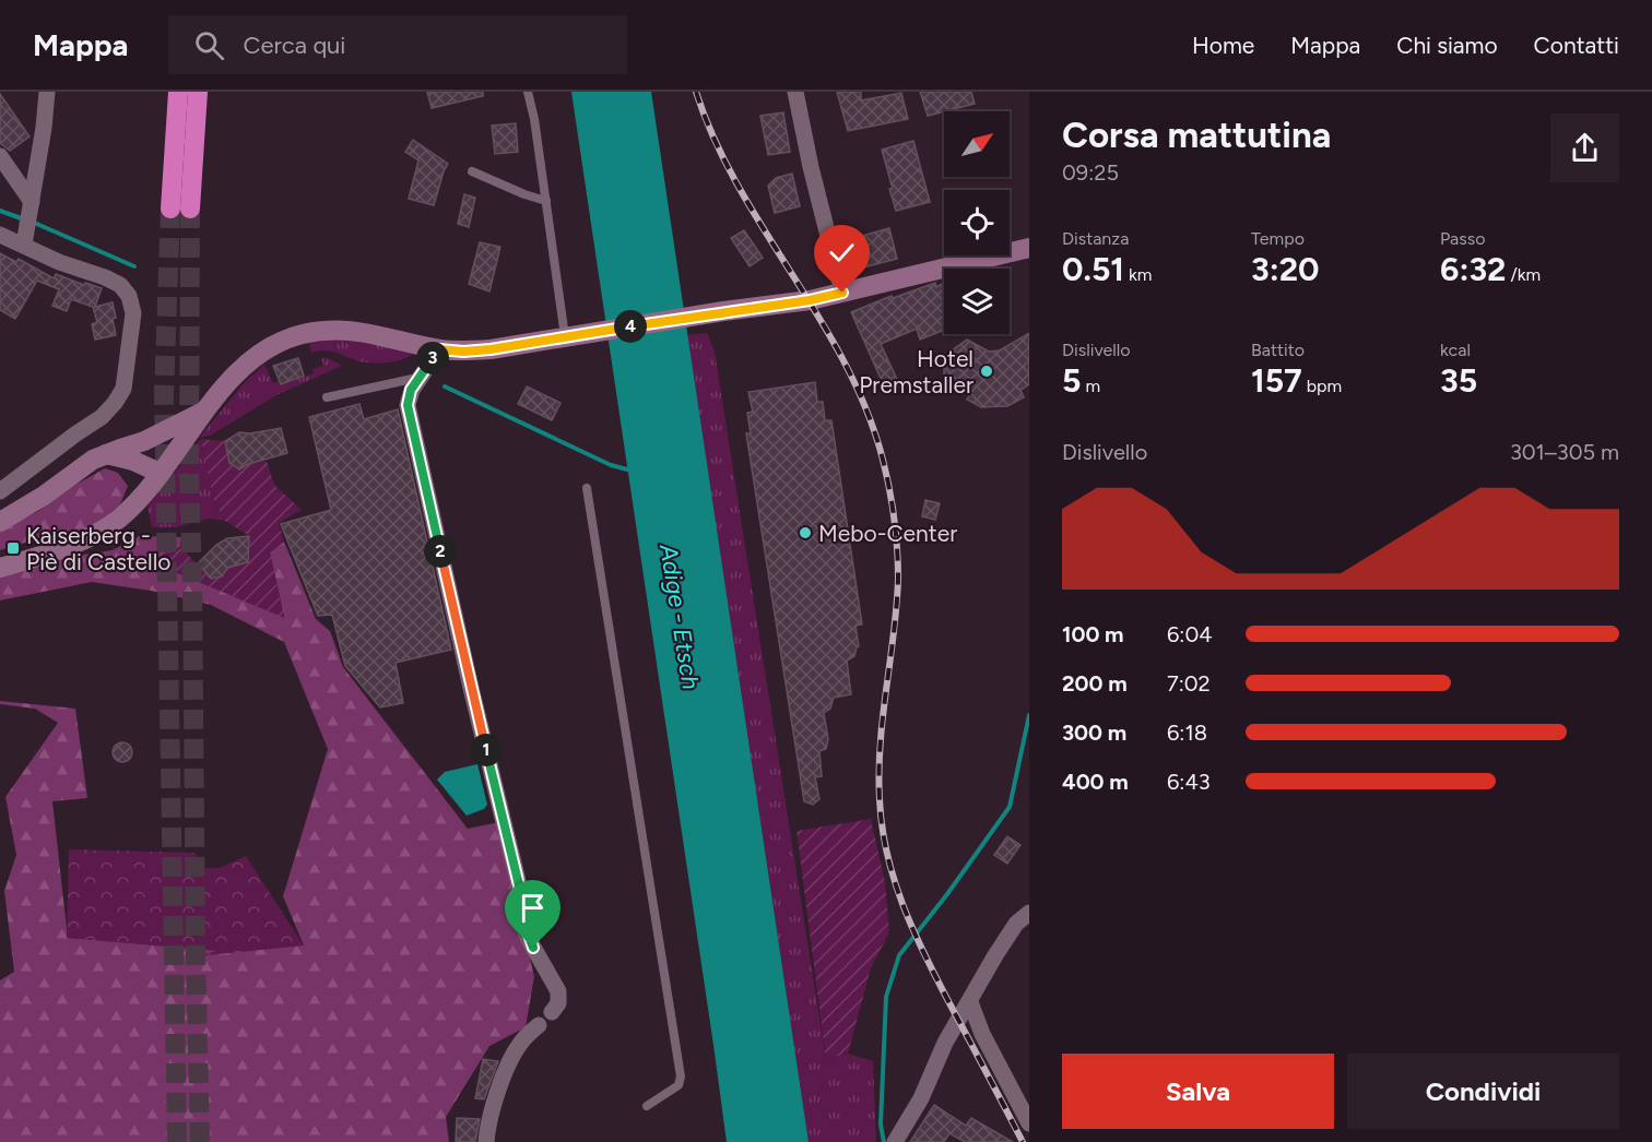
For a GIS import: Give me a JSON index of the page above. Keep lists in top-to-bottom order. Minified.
{"water":["Adige - Etsch"],"places":{"other":["Hotel Premstaller","Mebo-Center"],"transit":["Kaiserberg - Piè di Castello"]},"north":"top right","page":{"header":"Mappa","search":"Cerca qui","nav":["Home","Mappa","Chi siamo","Contatti"],"heading":["Corsa mattutina","09:25"],"stats":[["Distanza","0.51 km"],["Tempo","3:20"],["Passo","6:32 /km"],["Dislivello","5 m"],["Battito","157 bpm"],["kcal","35"]],"pins":["4","3","2","1"],"chart":["Dislivello","301–305 m"],"list":[{"name":"100 m","note":"6:04"},{"name":"200 m","note":"7:02"},{"name":"300 m","note":"6:18"},{"name":"400 m","note":"6:43"}],"buttons":["Salva","Condividi"]}}
